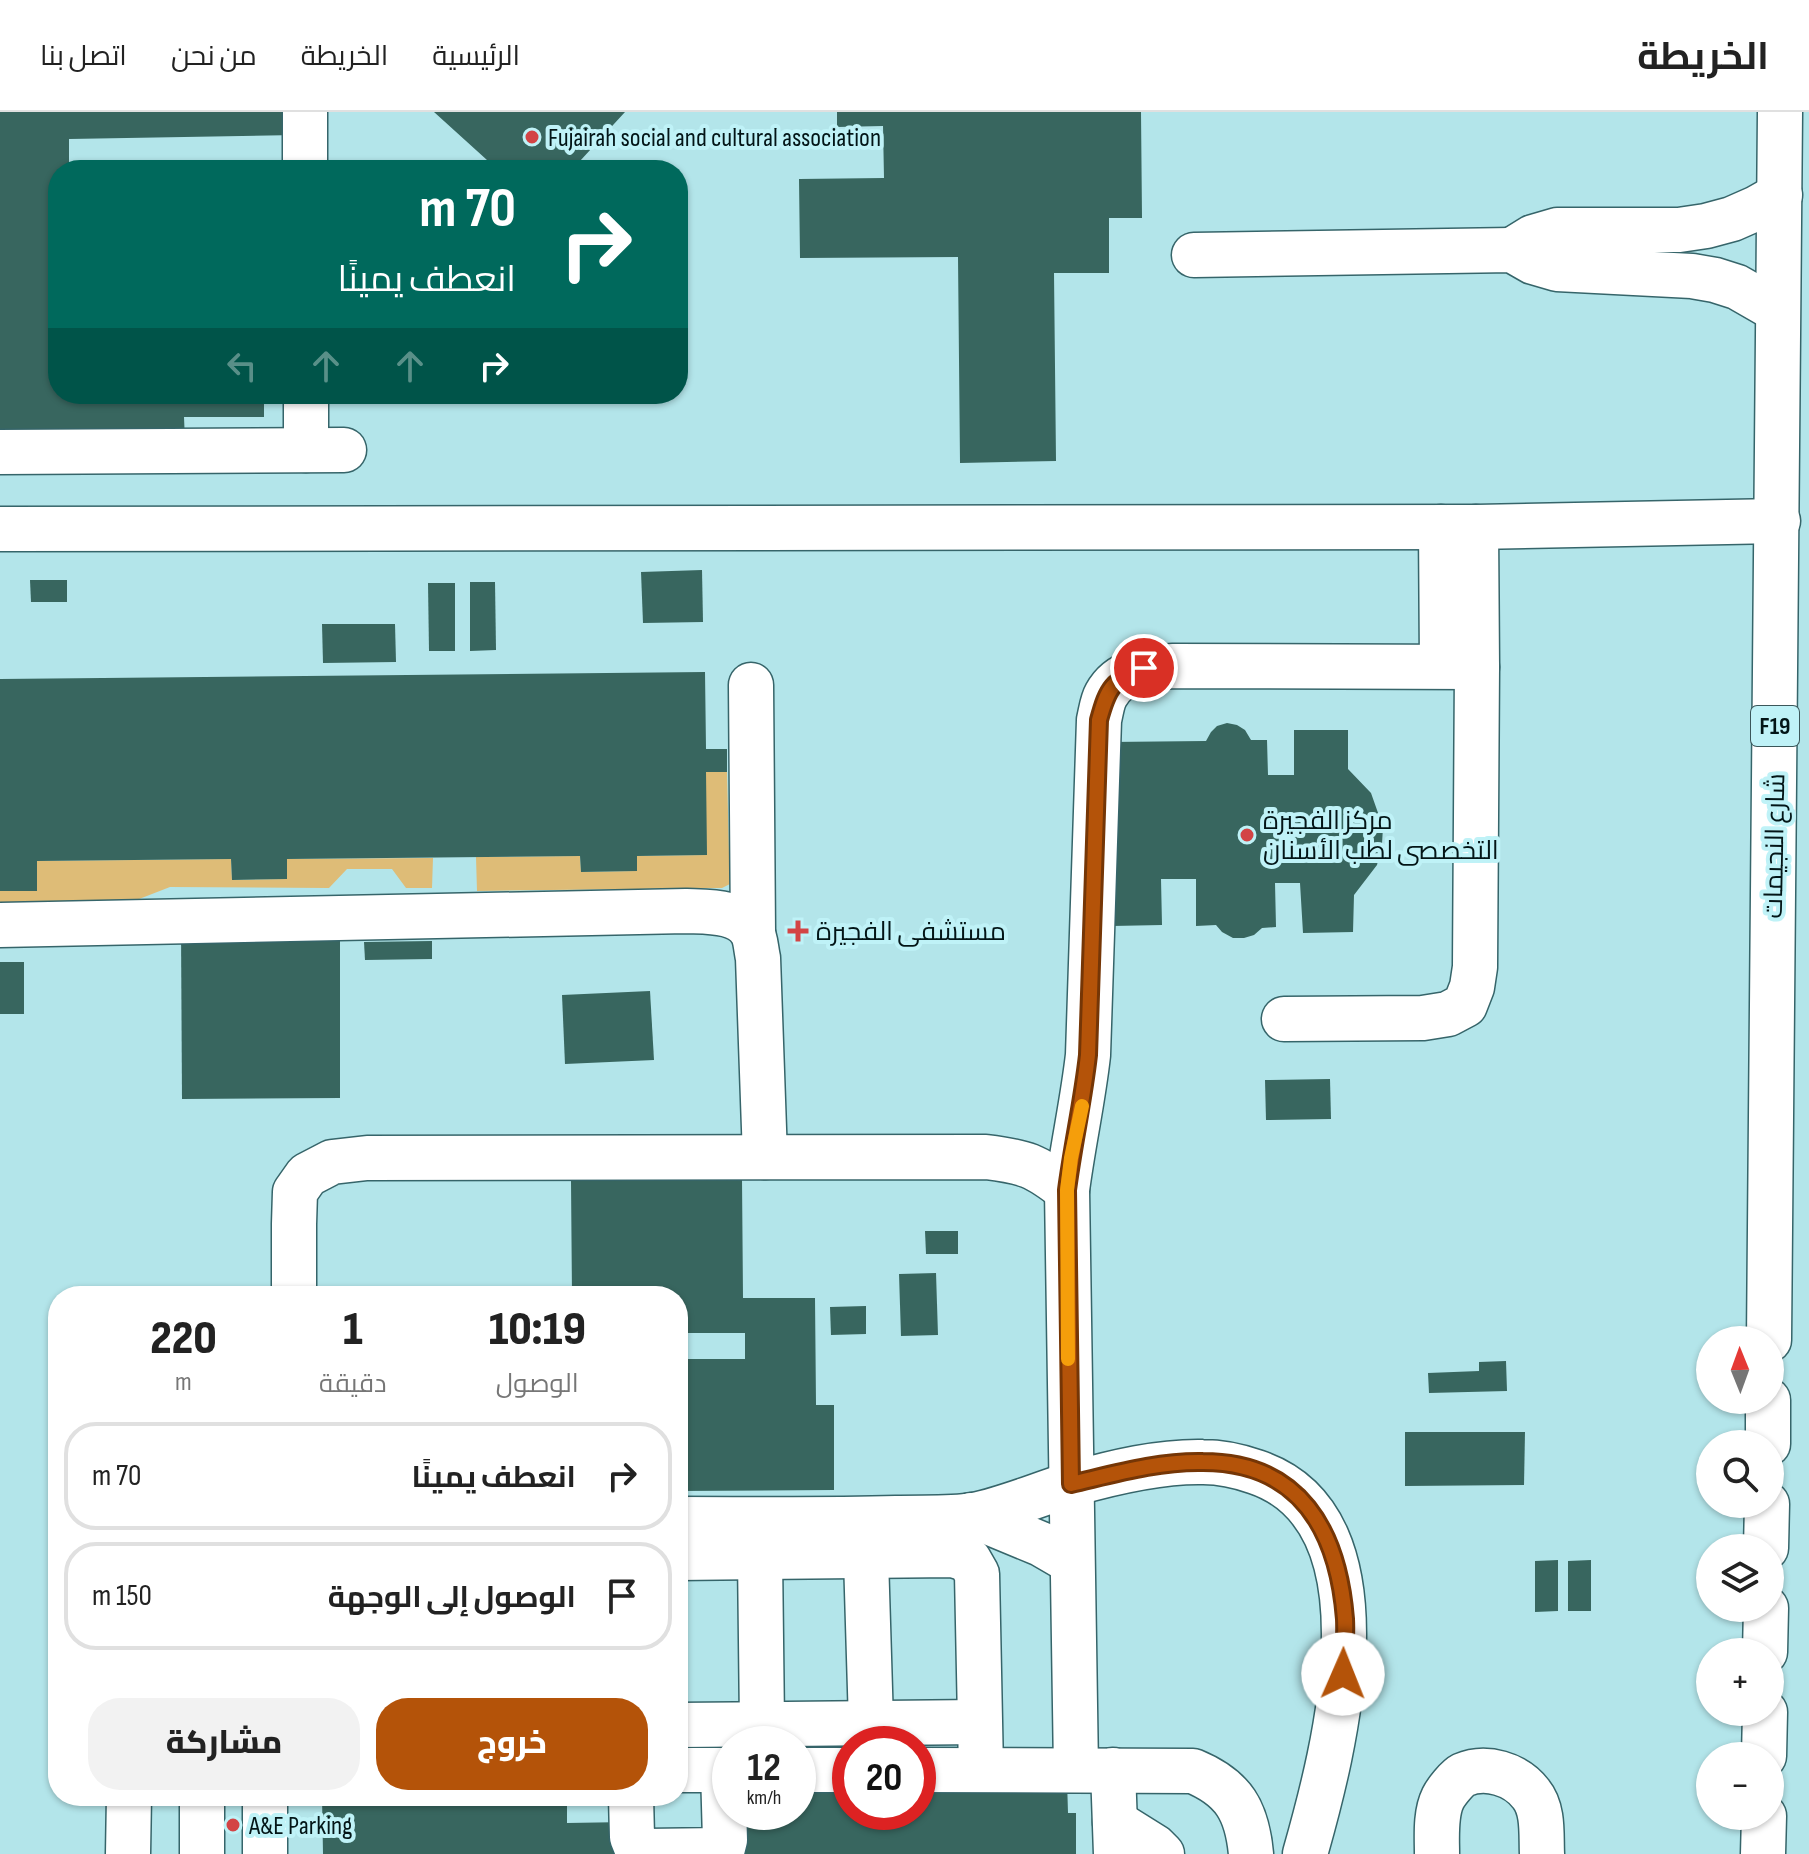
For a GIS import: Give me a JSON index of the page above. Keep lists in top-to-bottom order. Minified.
{"streets":{"street":["F19","شارع النجيمات"]},"places":{"other":["Fujairah social and cultural association","مركز الفجيرة التخصصى لطب الأسنان","A&E Parking"],"health":["مستشفى الفجيرة"]},"north":"top","page":{"header":"الخريطة","nav":["الرئيسية","الخريطة","من نحن","اتصل بنا"],"turn":["70 m","انعطف يمينًا"],"eta":["10:19","الوصول","1","دقيقة","220","m"],"map_buttons":["+","−"],"list":[{"name":"انعطف يمينًا","value":"70 m"},{"name":"الوصول إلى الوجهة","value":"150 m"}],"buttons":["خروج","مشاركة"],"speed":"12 km/h","limit":"20"}}
